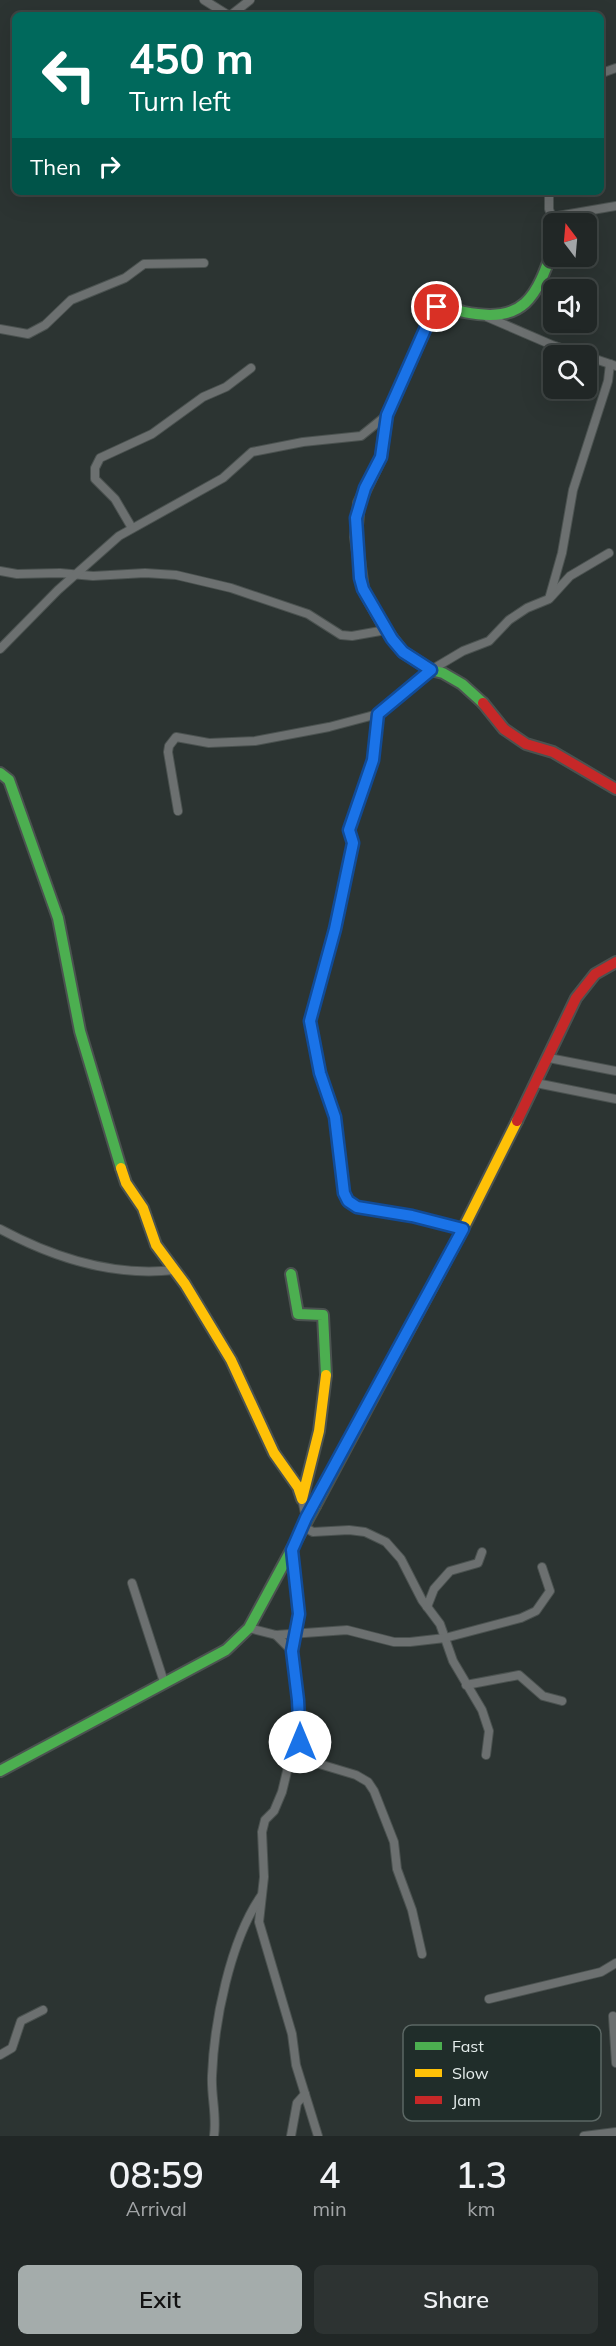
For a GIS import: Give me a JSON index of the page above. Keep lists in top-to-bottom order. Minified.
{"legend":["Fast","Slow","Jam"],"north":"top","page":{"turn":["450 m","Turn left"],"then":"Then","eta":["08:59","Arrival","4","min","1.3","km"],"buttons":["Exit","Share"]}}
